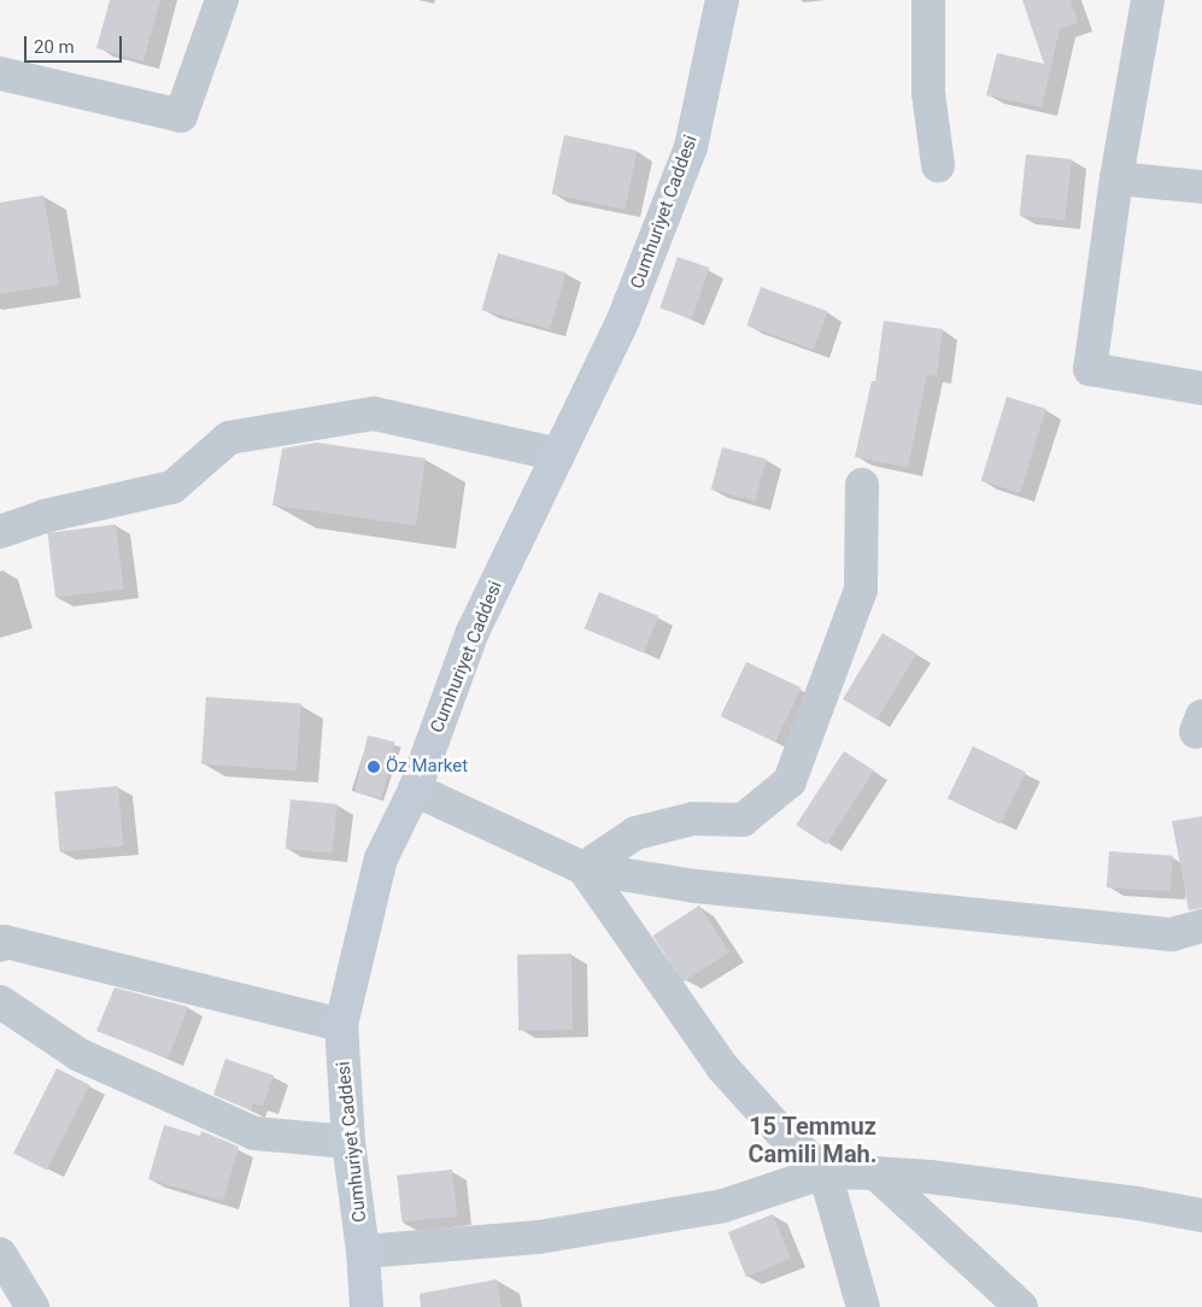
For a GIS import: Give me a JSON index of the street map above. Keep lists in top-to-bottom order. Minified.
{"streets":{"street":["Cumhuriyet Caddesi"]},"districts":["15 Temmuz Camili Mah."],"places":["Öz Market"],"scale_bar":"20 m"}
